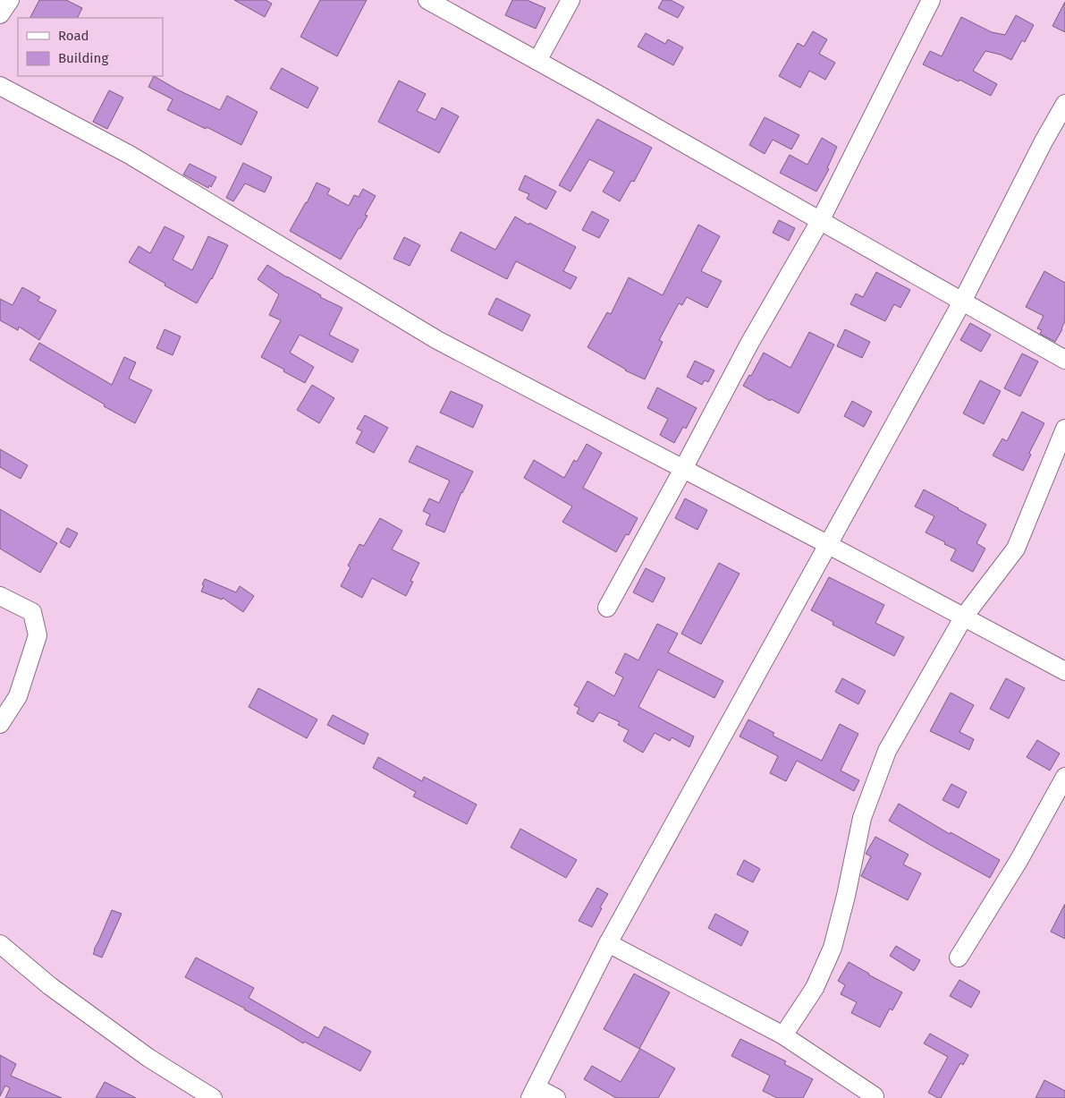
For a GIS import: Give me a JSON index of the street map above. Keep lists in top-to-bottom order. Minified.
{"legend":["Road","Building"]}
